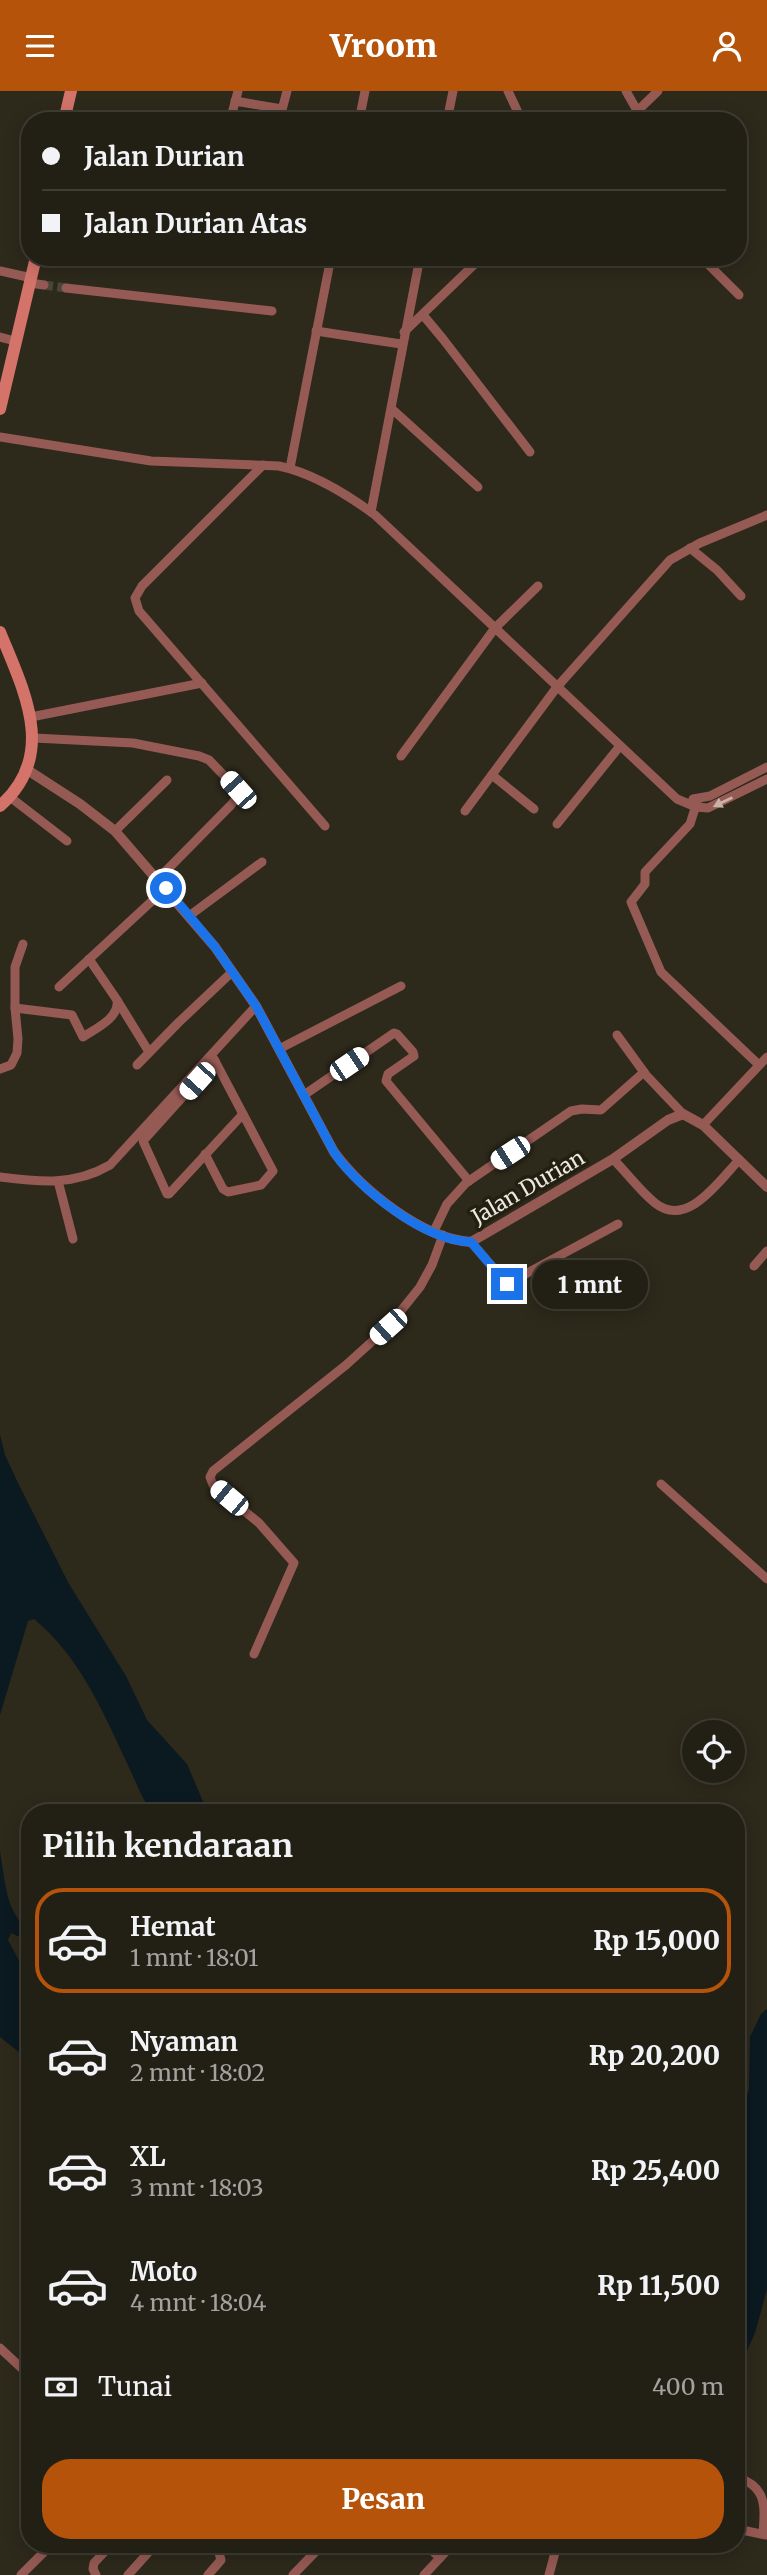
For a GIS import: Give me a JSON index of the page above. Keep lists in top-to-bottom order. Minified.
{"streets":{"street":["Jalan Durian"]},"page":{"header":"Vroom","banner":["Jalan Durian","Jalan Durian Atas"],"bubble":"1 mnt","heading":"Pilih kendaraan","list":[{"name":"Hemat","note":"1 mnt · 18:01","value":"Rp 15,000"},{"name":"Nyaman","note":"2 mnt · 18:02","value":"Rp 20,200"},{"name":"XL","note":"3 mnt · 18:03","value":"Rp 25,400"},{"name":"Moto","note":"4 mnt · 18:04","value":"Rp 11,500"}],"pay":["Tunai","400 m"],"buttons":"Pesan"}}
